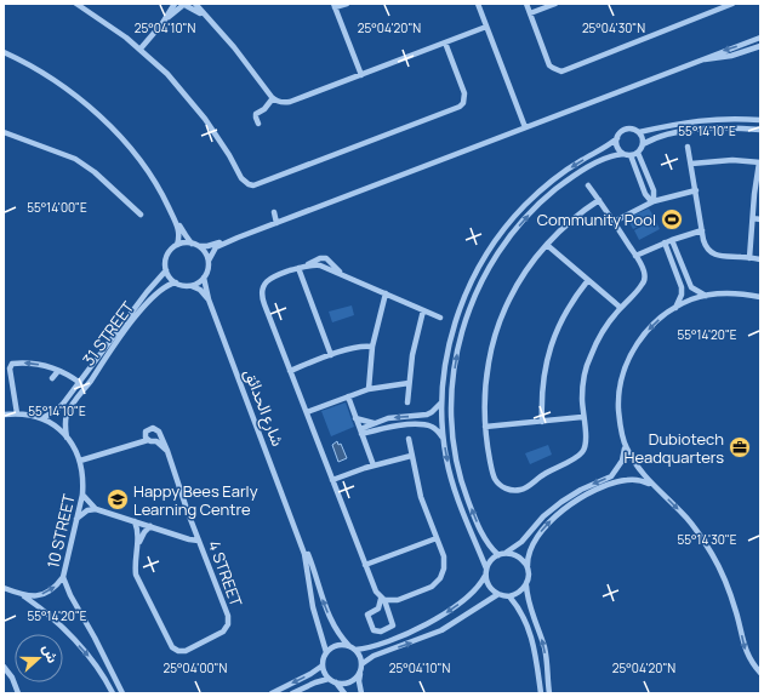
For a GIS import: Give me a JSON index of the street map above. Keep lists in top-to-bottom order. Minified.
{"streets":{"street":["31 STREET","شارع الحدائق","10 STREET","4 STREET"]},"crossings":[["31 STREET","شارع الحدائق"],["31 STREET","10 STREET"]],"places":{"sports":["Community Pool"],"office":["Dubiotech Headquarters"],"school or university":["Happy Bees Early Learning Centre"]},"north":"right","coordinates":["25°04'10\"N","25°04'20\"N","25°04'30\"N","55°14'10\"E","55°14'00\"E","55°14'20\"E","55°14'30\"E","25°04'00\"N"]}
